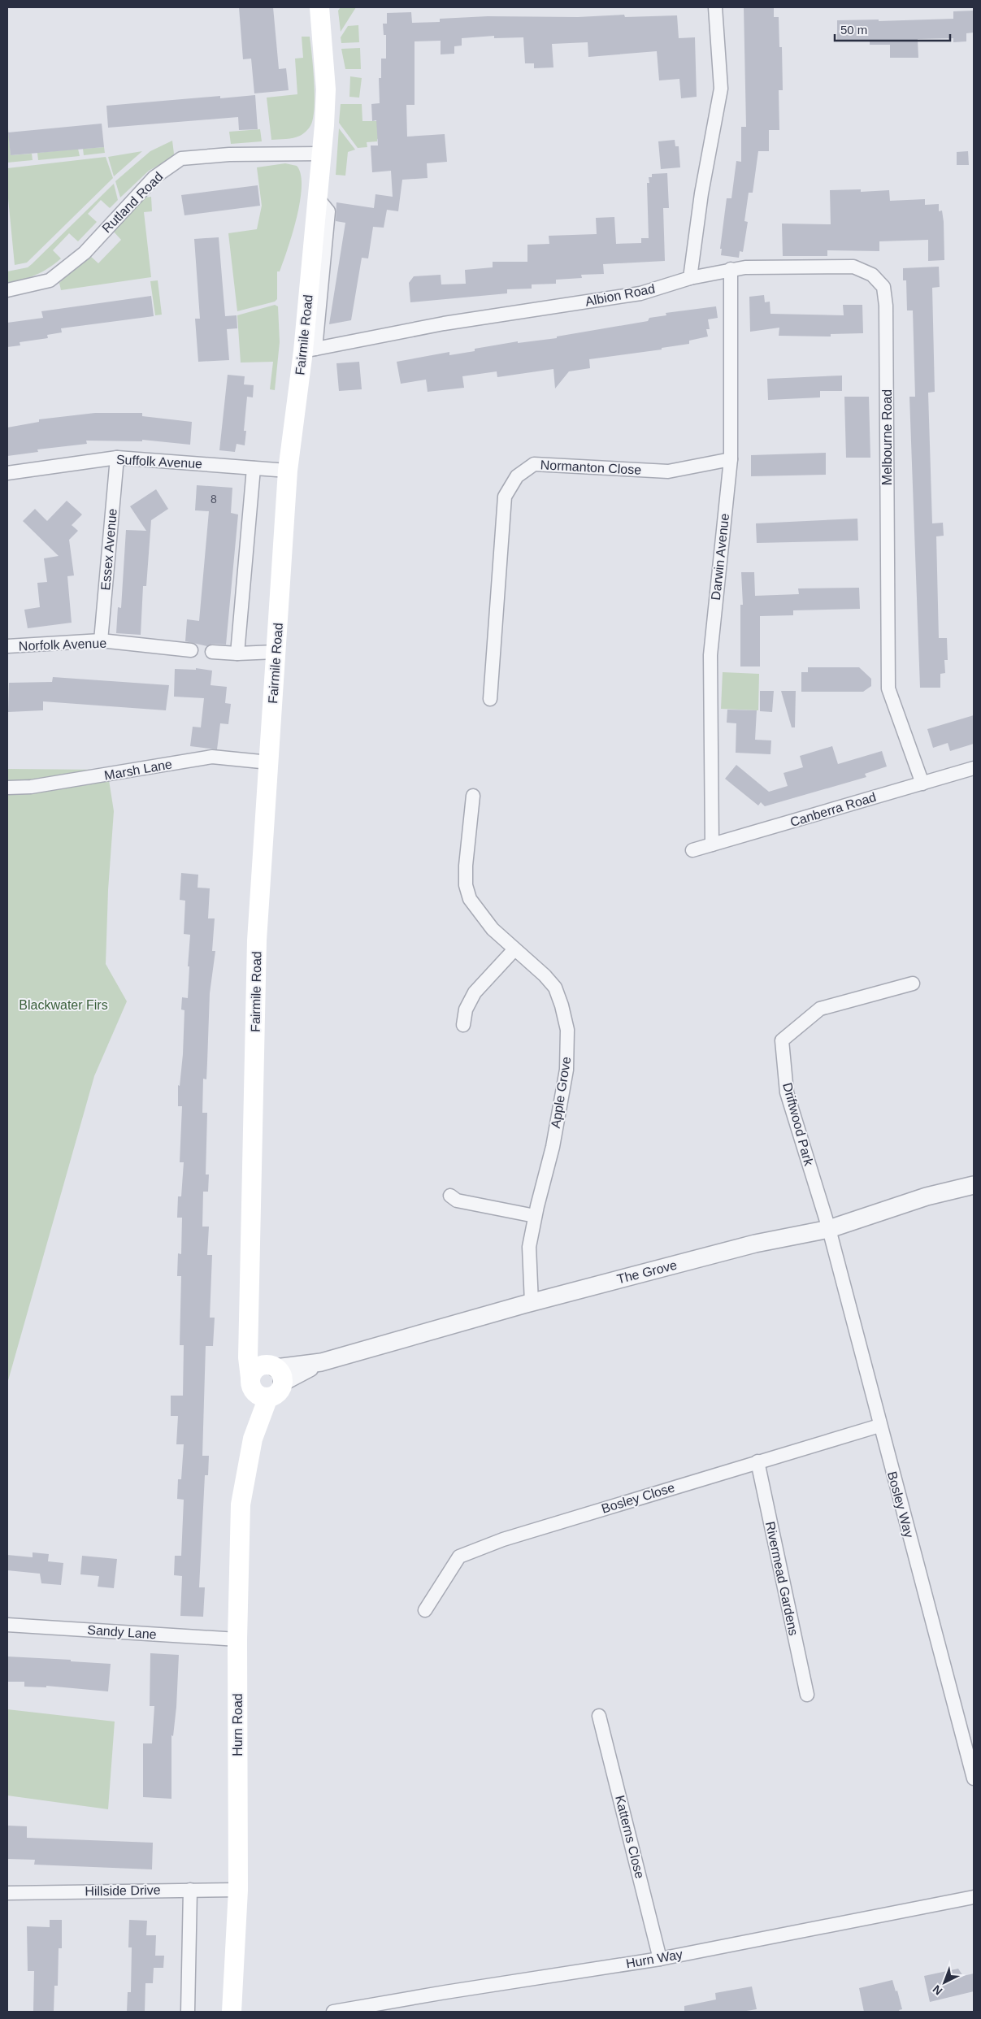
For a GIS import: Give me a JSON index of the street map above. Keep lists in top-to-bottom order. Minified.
{"streets":{"main road":["Fairmile Road","Hurn Road"],"street":["Rutland Road","Albion Road","Melbourne Road","Suffolk Avenue","Normanton Close","Essex Avenue","Darwin Avenue","Norfolk Avenue","Marsh Lane","Canberra Road","Apple Grove","Driftwood Park","The Grove","Bosley Close","Bosley Way","Rivermead Gardens","Sandy Lane","Katterns Close","Hillside Drive","Hurn Way"]},"crossings":[["Rutland Road","Fairmile Road"],["Albion Road","Fairmile Road"],["Albion Road","Melbourne Road"],["Fairmile Road","Suffolk Avenue"],["Fairmile Road","Marsh Lane"],["Fairmile Road","The Grove"],["Fairmile Road","Hurn Road"],["Melbourne Road","Darwin Avenue"],["Melbourne Road","Canberra Road"],["Suffolk Avenue","Essex Avenue"],["Normanton Close","Darwin Avenue"],["Essex Avenue","Norfolk Avenue"],["Darwin Avenue","Canberra Road"],["Apple Grove","The Grove"],["Driftwood Park","The Grove"],["Driftwood Park","Bosley Way"],["The Grove","Bosley Way"],["Bosley Close","Bosley Way"],["Bosley Close","Rivermead Gardens"],["Sandy Lane","Hurn Road"],["Hurn Road","Hillside Drive"],["Katterns Close","Hurn Way"]],"parks":["Blackwater Firs"],"house_numbers":["8"],"scale_bar":"50 m","north":"bottom left"}
